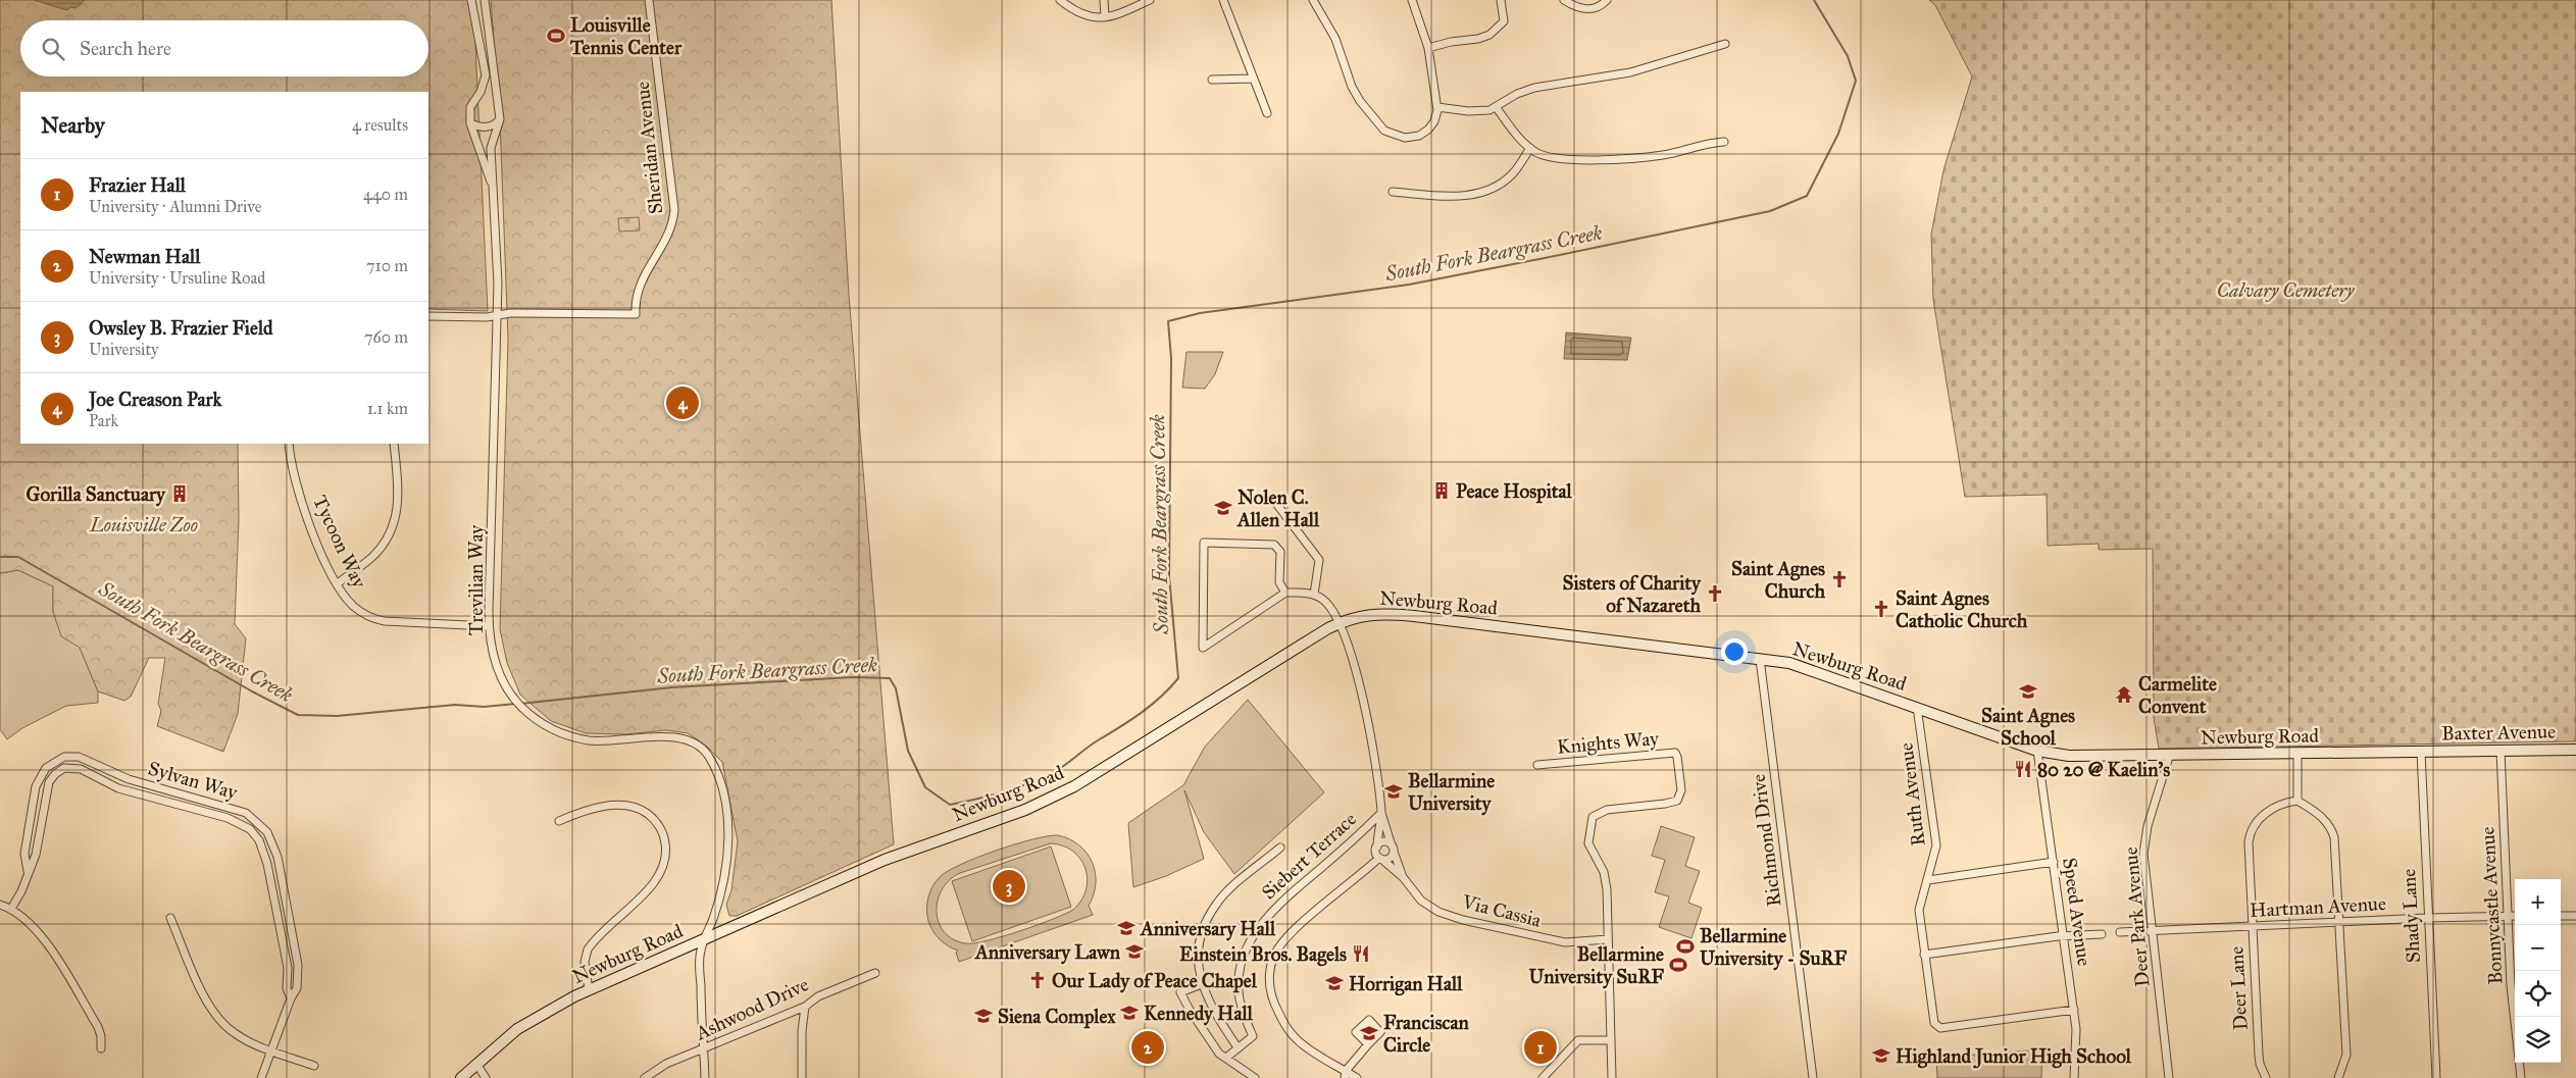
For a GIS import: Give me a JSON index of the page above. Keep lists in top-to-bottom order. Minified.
{"streets":{"main road":["Newburg Road","Baxter Avenue"],"street":["Sheridan Avenue","Tycoon Way","Trevilian Way","Knights Way","Sylvan Way","Ruth Avenue","Richmond Drive","Siebert Terrace","Bonnycastle Avenue","Hartman Avenue","Via Cassia","Speed Avenue","Shady Lane","Deer Park Avenue","Deer Lane","Ashwood Drive"]},"crossings":[["Sheridan Avenue","Trevilian Way"],["Tycoon Way","Trevilian Way"],["Trevilian Way","Newburg Road"],["Trevilian Way","Ashwood Drive"],["Newburg Road","Baxter Avenue"],["Newburg Road","Ruth Avenue"],["Newburg Road","Richmond Drive"],["Newburg Road","Speed Avenue"],["Newburg Road","Shady Lane"],["Newburg Road","Deer Park Avenue"],["Baxter Avenue","Bonnycastle Avenue"],["Baxter Avenue","Shady Lane"],["Knights Way","Via Cassia"],["Ruth Avenue","Speed Avenue"],["Siebert Terrace","Via Cassia"],["Bonnycastle Avenue","Hartman Avenue"],["Hartman Avenue","Shady Lane"],["Hartman Avenue","Deer Park Avenue"],["Hartman Avenue","Deer Lane"]],"water":["South Fork Beargrass Creek"],"parks":["Calvary Cemetery","Louisville Zoo"],"places":{"sports":["Louisville Tennis Center","Bellarmine University - SuRF","Bellarmine University SuRF"],"building":["Peace Hospital","Gorilla Sanctuary"],"school or university":["Nolen C. Allen Hall","Saint Agnes School","Bellarmine University","Anniversary Hall","Anniversary Lawn","Horrigan Hall","Kennedy Hall","Siena Complex","Franciscan Circle","Highland Junior High School"],"church":["Saint Agnes Church","Sisters of Charity of Nazareth","Saint Agnes Catholic Church","Our Lady of Peace Chapel"],"temple":["Carmelite Convent"],"restaurant":["80 20 @ Kaelin's","Einstein Bros. Bagels"]},"page":{"search":"Search here","heading":["Nearby","4 results"],"list":[{"mark":"1","name":"Frazier Hall","note":"University · Alumni Drive","value":"440 m"},{"mark":"2","name":"Newman Hall","note":"University · Ursuline Road","value":"710 m"},{"mark":"3","name":"Owsley B. Frazier Field","note":"University","value":"760 m"},{"mark":"4","name":"Joe Creason Park","note":"Park","value":"1.1 km"}],"pins":["4","3","1","2"],"map_buttons":["+","−"]}}
